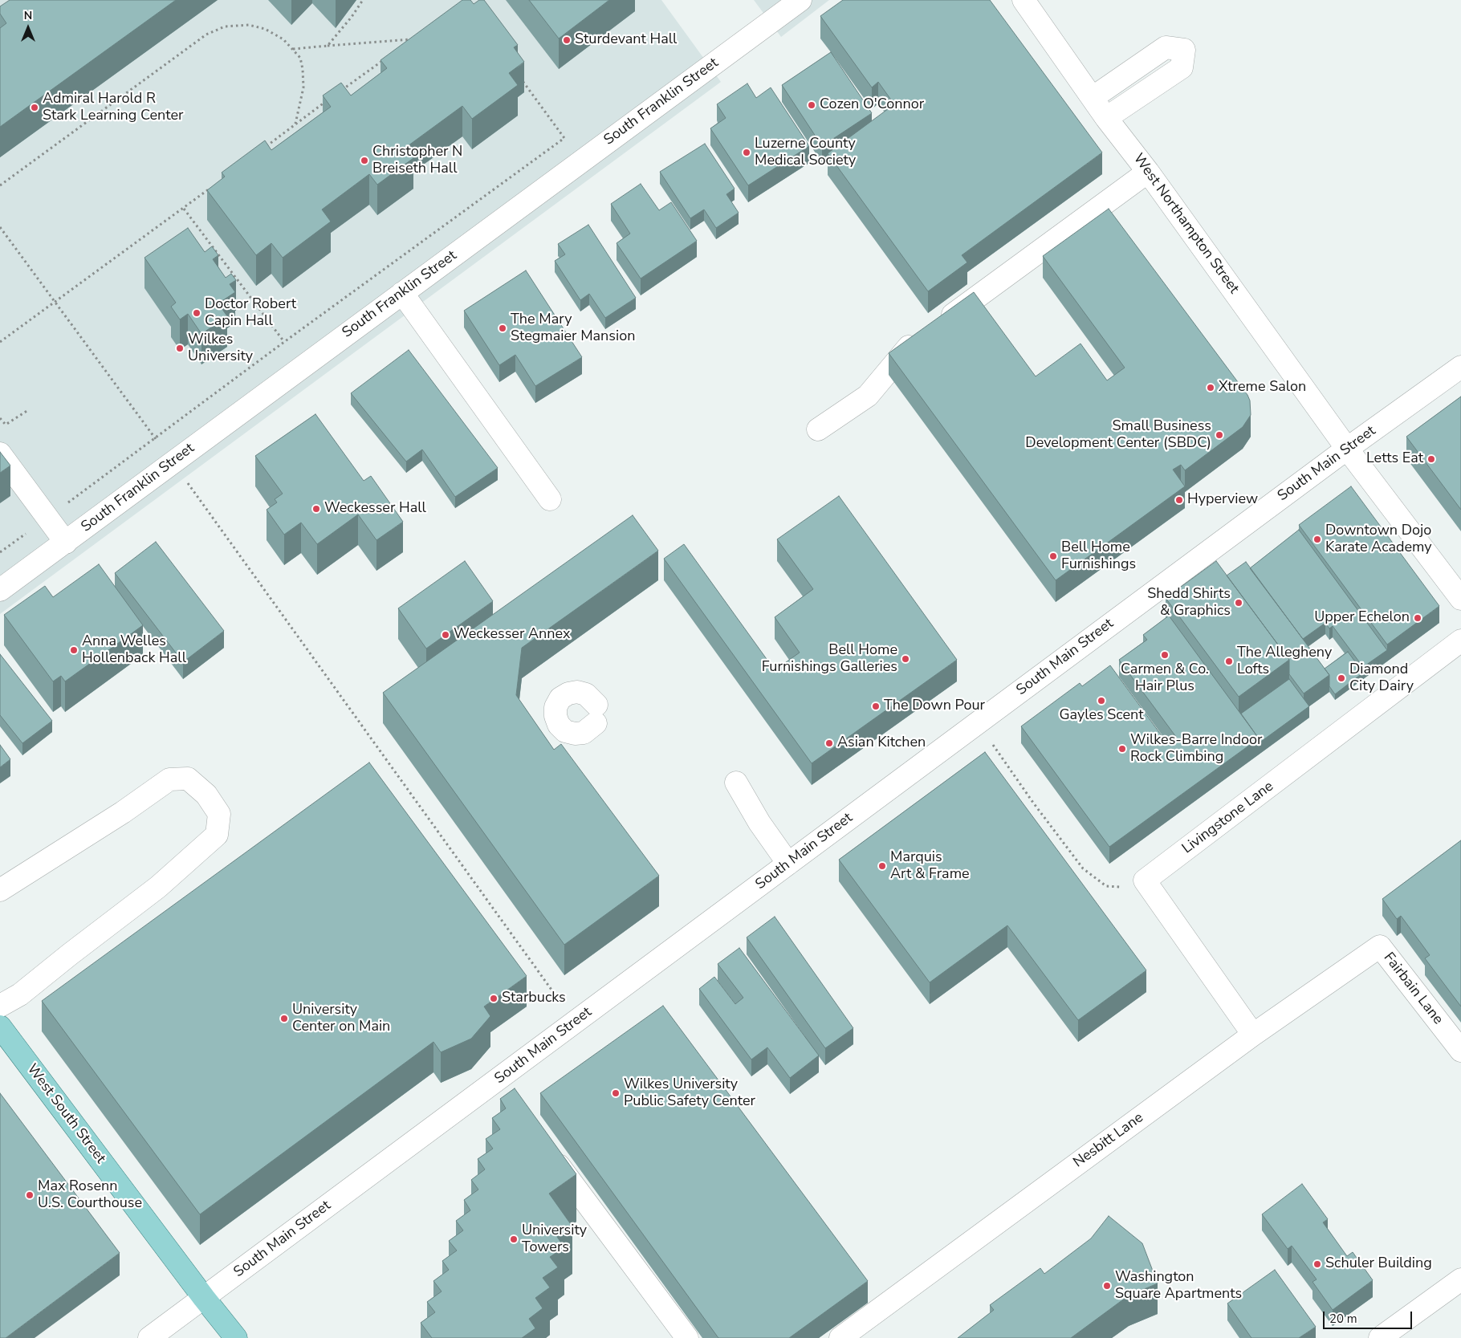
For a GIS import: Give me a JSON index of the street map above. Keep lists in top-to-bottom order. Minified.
{"streets":{"main road":["West South Street"],"street":["South Franklin Street","West Northampton Street","South Main Street","Livingstone Lane","Fairbain Lane","Nesbitt Lane"]},"crossings":[["West Northampton Street","South Main Street"],["South Main Street","West South Street"],["Fairbain Lane","Nesbitt Lane"]],"places":["Sturdevant Hall","Cozen O'Connor","Admiral Harold R Stark Learning Center","Luzerne County Medical Society","Christopher N Breiseth Hall","Doctor Robert Capin Hall","The Mary Stegmaier Mansion","Wilkes University","Xtreme Salon","Small Business Development Center (SBDC)","Letts Eat","Hyperview","Weckesser Hall","Downtown Dojo Karate Academy","Bell Home Furnishings","Shedd Shirts & Graphics","Upper Echelon","Weckesser Annex","Anna Welles Hollenback Hall","Carmen & Co. Hair Plus","Bell Home Furnishings Galleries","The Allegheny Lofts","Diamond City Dairy","Gayles Scent","The Down Pour","Asian Kitchen","Wilkes-Barre Indoor Rock Climbing","Marquis Art & Frame","Starbucks","University Center on Main","Wilkes University Public Safety Center","Max Rosenn U.S. Courthouse","University Towers","Schuler Building","Washington Square Apartments"],"scale_bar":"20 m","north":"top"}
